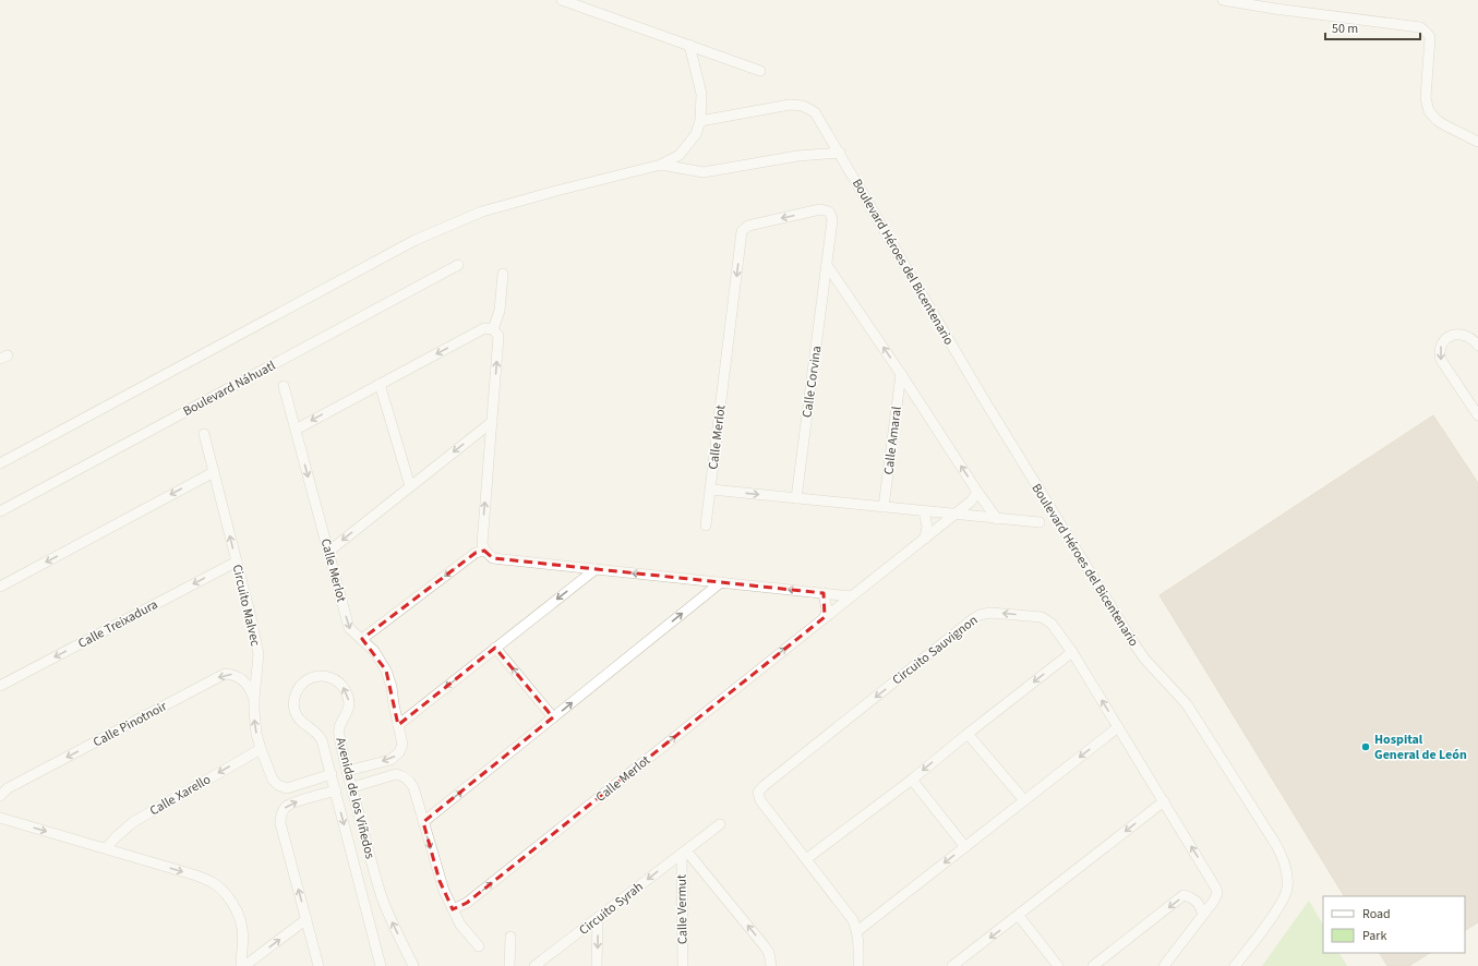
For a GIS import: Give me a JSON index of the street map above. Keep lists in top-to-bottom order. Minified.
{"streets":{"street":["Boulevard Héroes del Bicentenario","Calle Corvina","Boulevard Náhuatl","Calle Merlot","Calle Amaral","Circuito Malvec","Calle Treixadura","Circuito Sauvignon","Calle Pinotnoir","Calle Xarello","Avenida de los Viñedos","Circuito Syrah","Calle Vermut"]},"crossings":[["Calle Corvina","Calle Merlot"],["Calle Merlot","Avenida de los Viñedos"],["Circuito Malvec","Calle Treixadura"],["Circuito Malvec","Calle Pinotnoir"],["Circuito Malvec","Calle Xarello"],["Circuito Malvec","Avenida de los Viñedos"],["Circuito Syrah","Calle Vermut"]],"one_way":["Calle Treixadura","Calle Pinotnoir","Calle Xarello","Circuito Syrah"],"places":["Hospital General de León"],"legend":["Road","Park"],"scale_bar":"50 m"}
